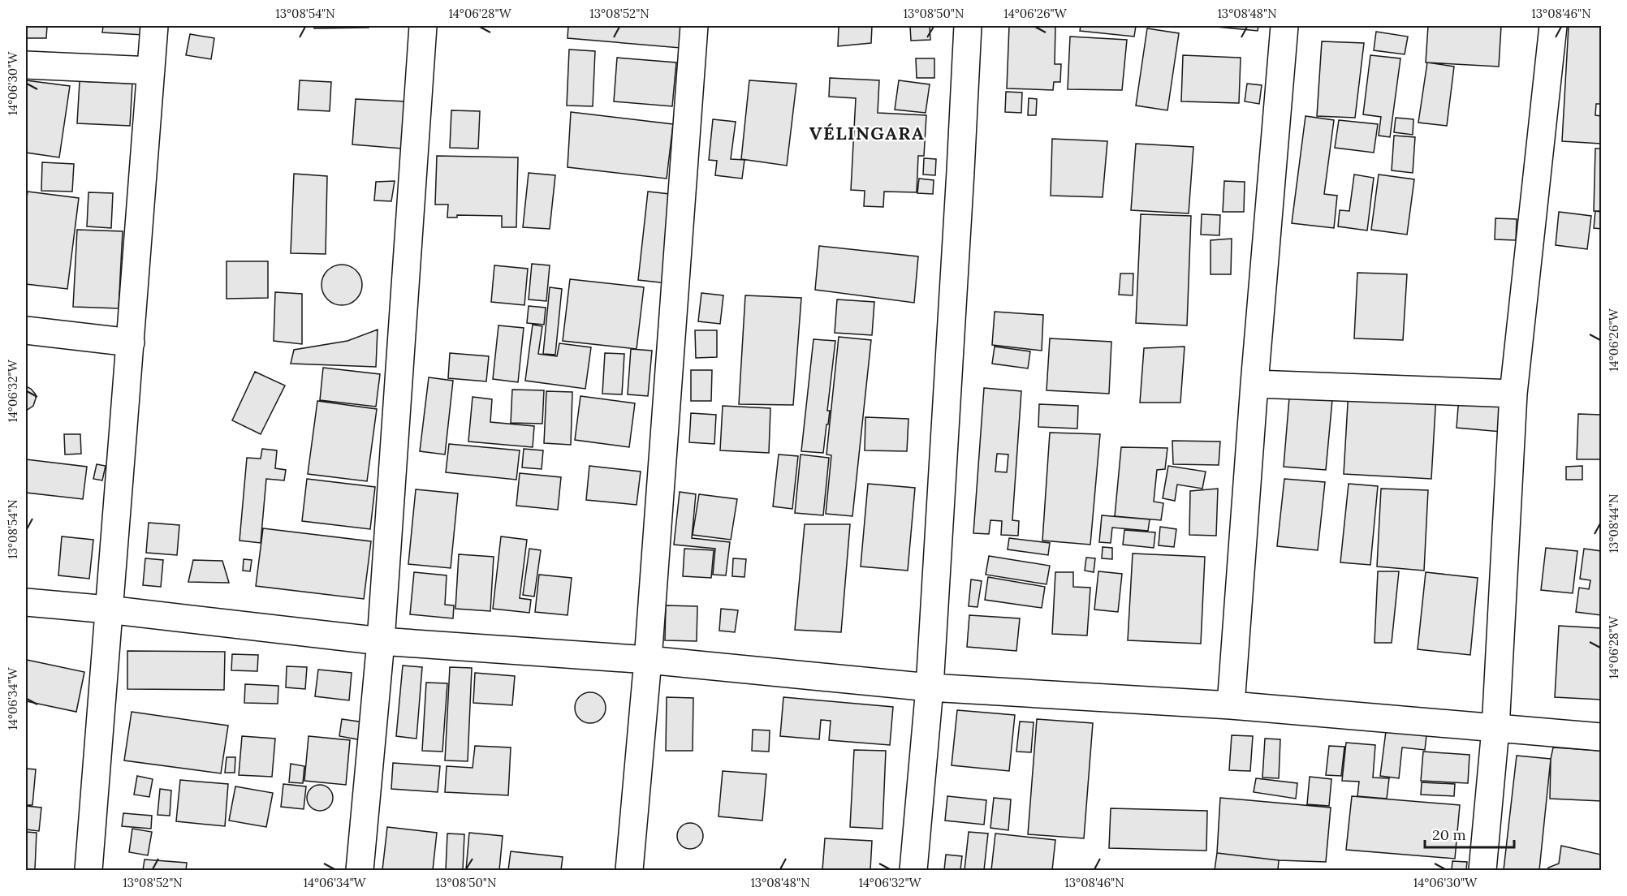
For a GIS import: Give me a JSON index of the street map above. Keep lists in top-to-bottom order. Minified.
{"districts":["VÉLINGARA"],"scale_bar":"20 m","coordinates":["13°08'54\"N","14°06'28\"W","13°08'52\"N","13°08'50\"N","14°06'26\"W","13°08'48\"N","13°08'46\"N","14°06'30\"W","14°06'32\"W","13°08'44\"N","14°06'34\"W"]}
